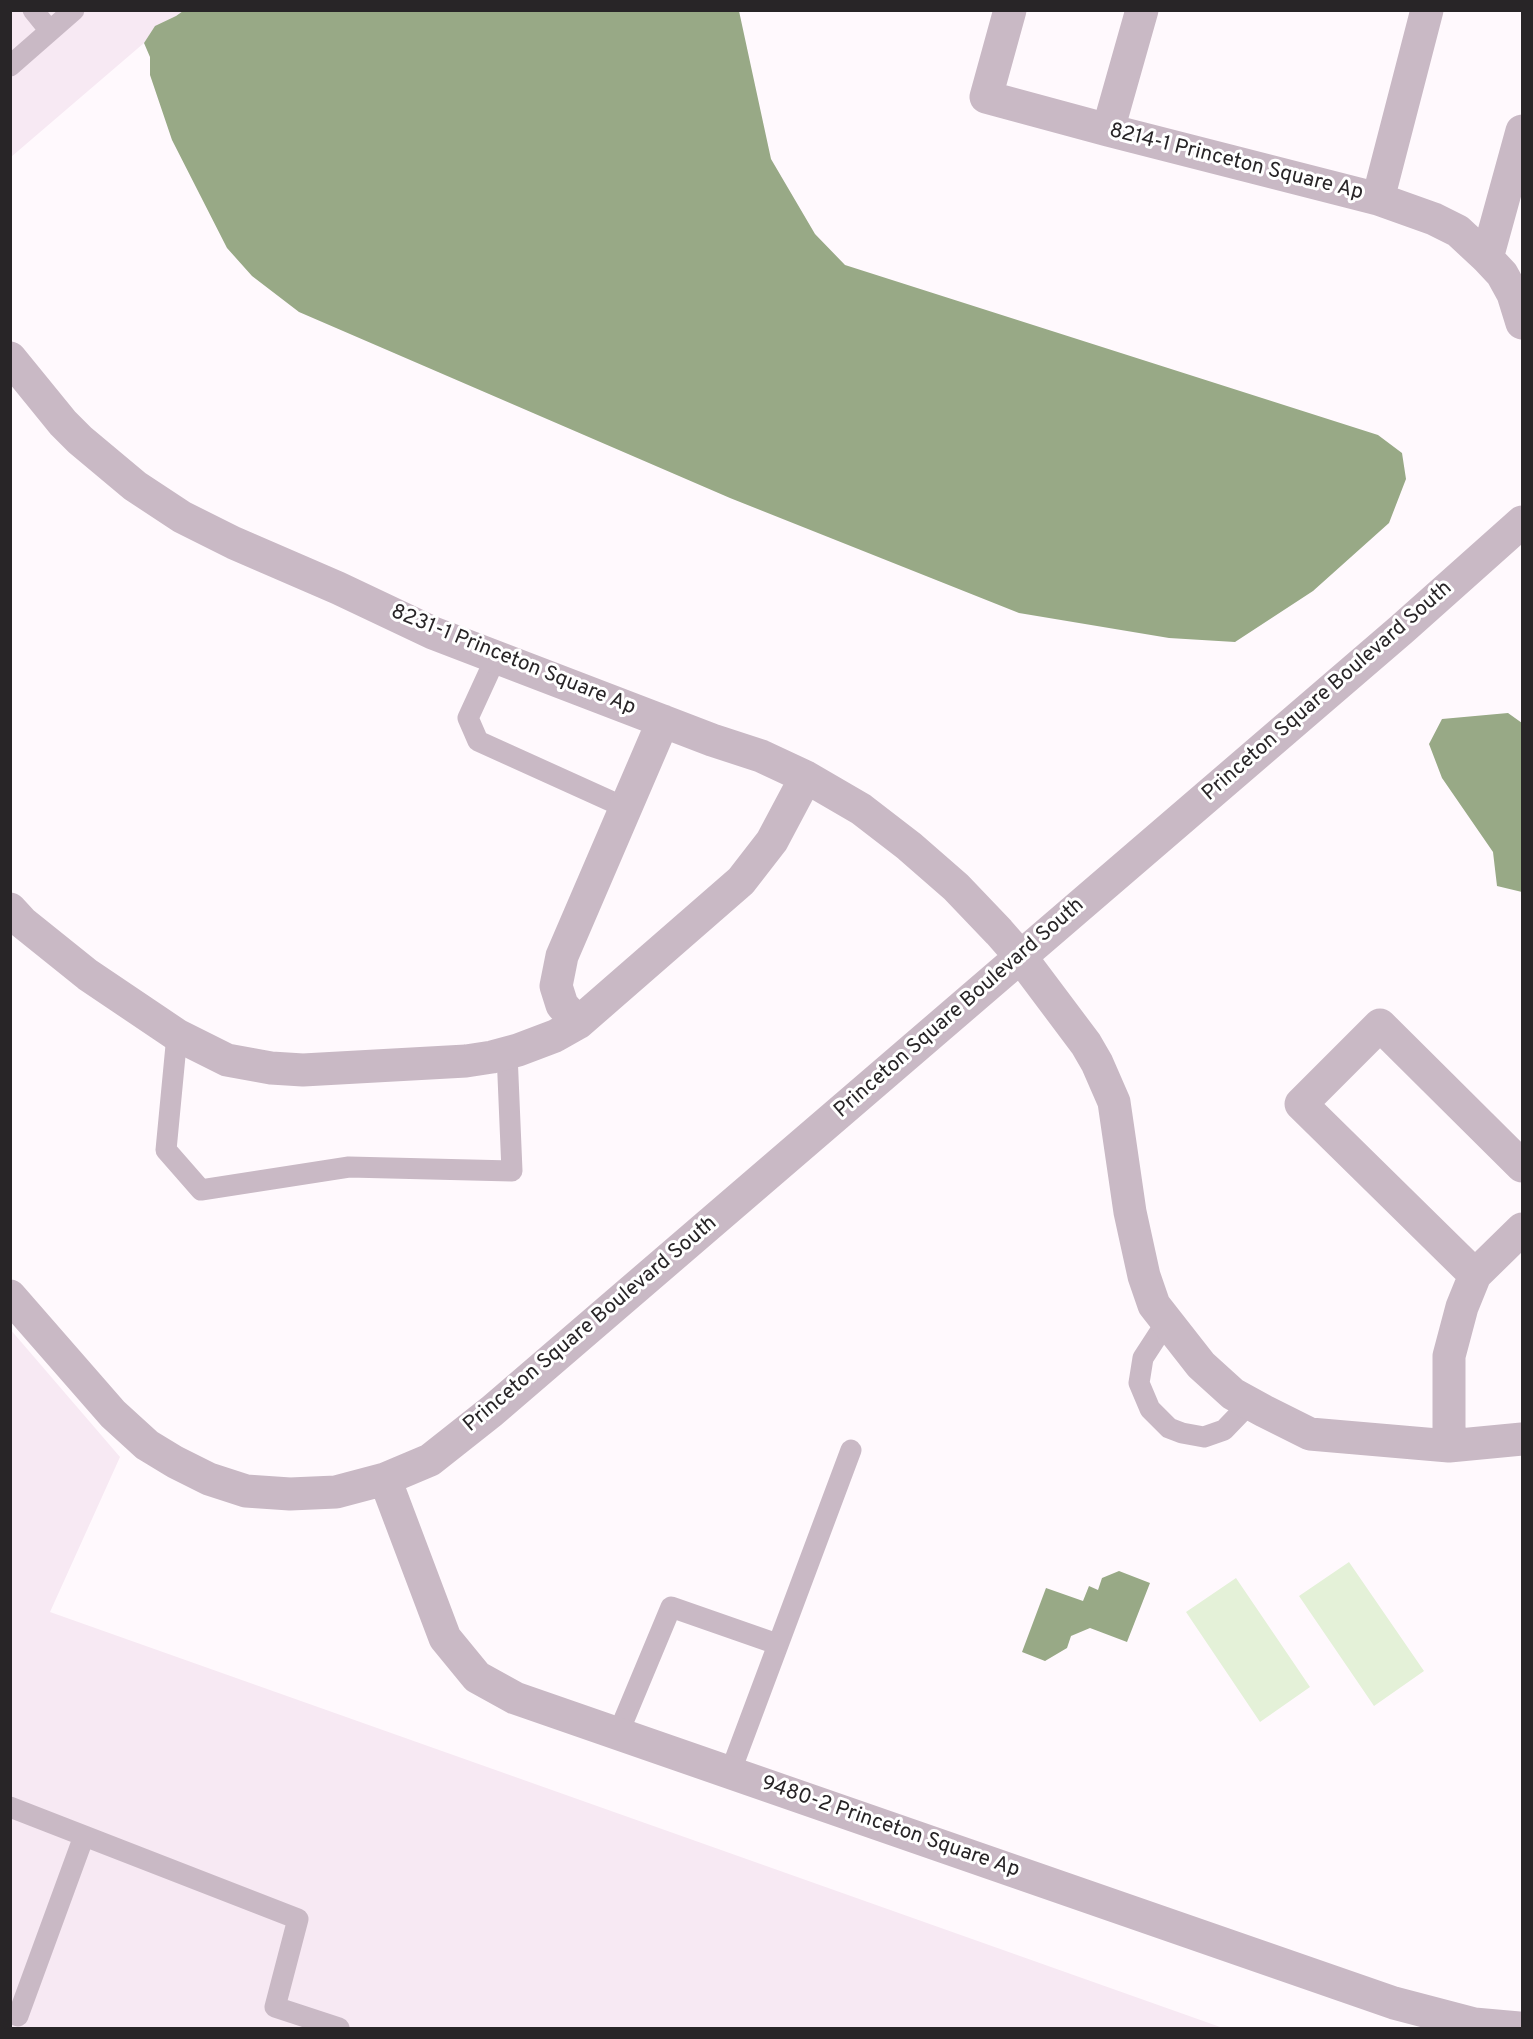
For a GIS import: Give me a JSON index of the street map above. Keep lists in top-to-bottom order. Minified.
{"streets":{"street":["8214-1 Princeton Square Ap","8231-1 Princeton Square Ap","Princeton Square Boulevard South","9480-2 Princeton Square Ap"]},"crossings":[["8231-1 Princeton Square Ap","Princeton Square Boulevard South"],["Princeton Square Boulevard South","9480-2 Princeton Square Ap"]]}
